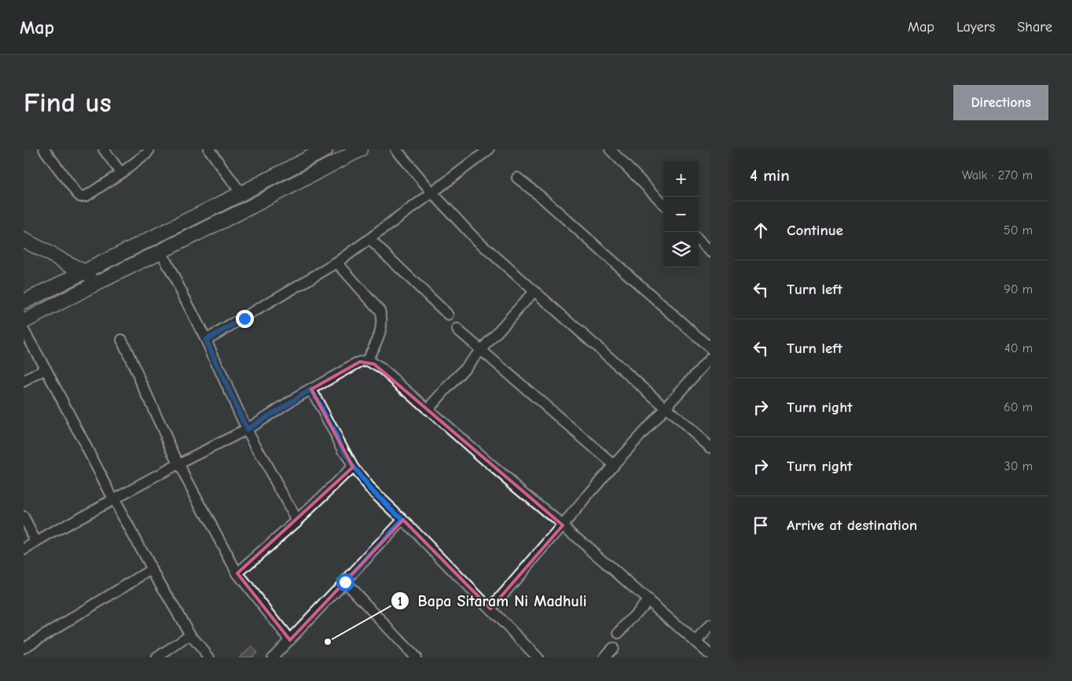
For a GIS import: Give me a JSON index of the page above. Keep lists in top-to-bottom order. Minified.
{"places":["Bapa Sitaram Ni Madhuli"],"page":{"header":"Map","nav":["Map","Layers","Share"],"buttons":"Directions","title":"Find us","heading":["4 min","Walk · 270 m"],"map_buttons":["+","−"],"list":[["Continue","50 m"],["Turn left","90 m"],["Turn left","40 m"],["Turn right","60 m"],["Turn right","30 m"],"Arrive at destination"]}}
